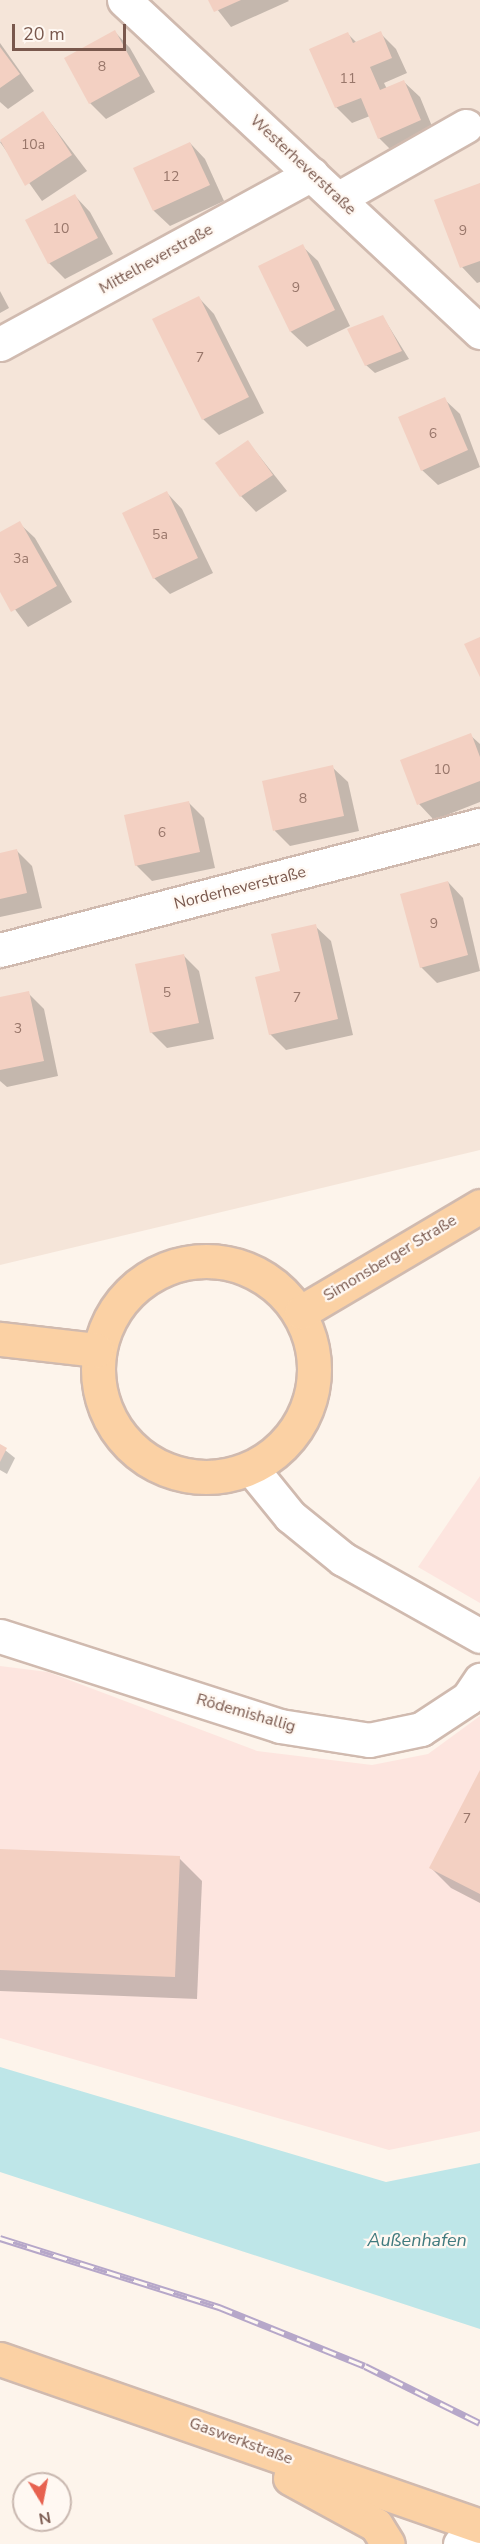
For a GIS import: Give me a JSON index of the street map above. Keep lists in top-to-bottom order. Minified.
{"streets":{"main road":["Simonsberger Straße","Gaswerkstraße"],"street":["Westerheverstraße","Mittelheverstraße","Norderheverstraße","Rödemishallig"]},"crossings":[["Westerheverstraße","Mittelheverstraße"]],"water":["Außenhafen"],"house_numbers":["8","11","10a","12","10","9","9","7","6","5a","3a","10","8","6","9","5","7","3","7"],"scale_bar":"20 m","north":"bottom"}
